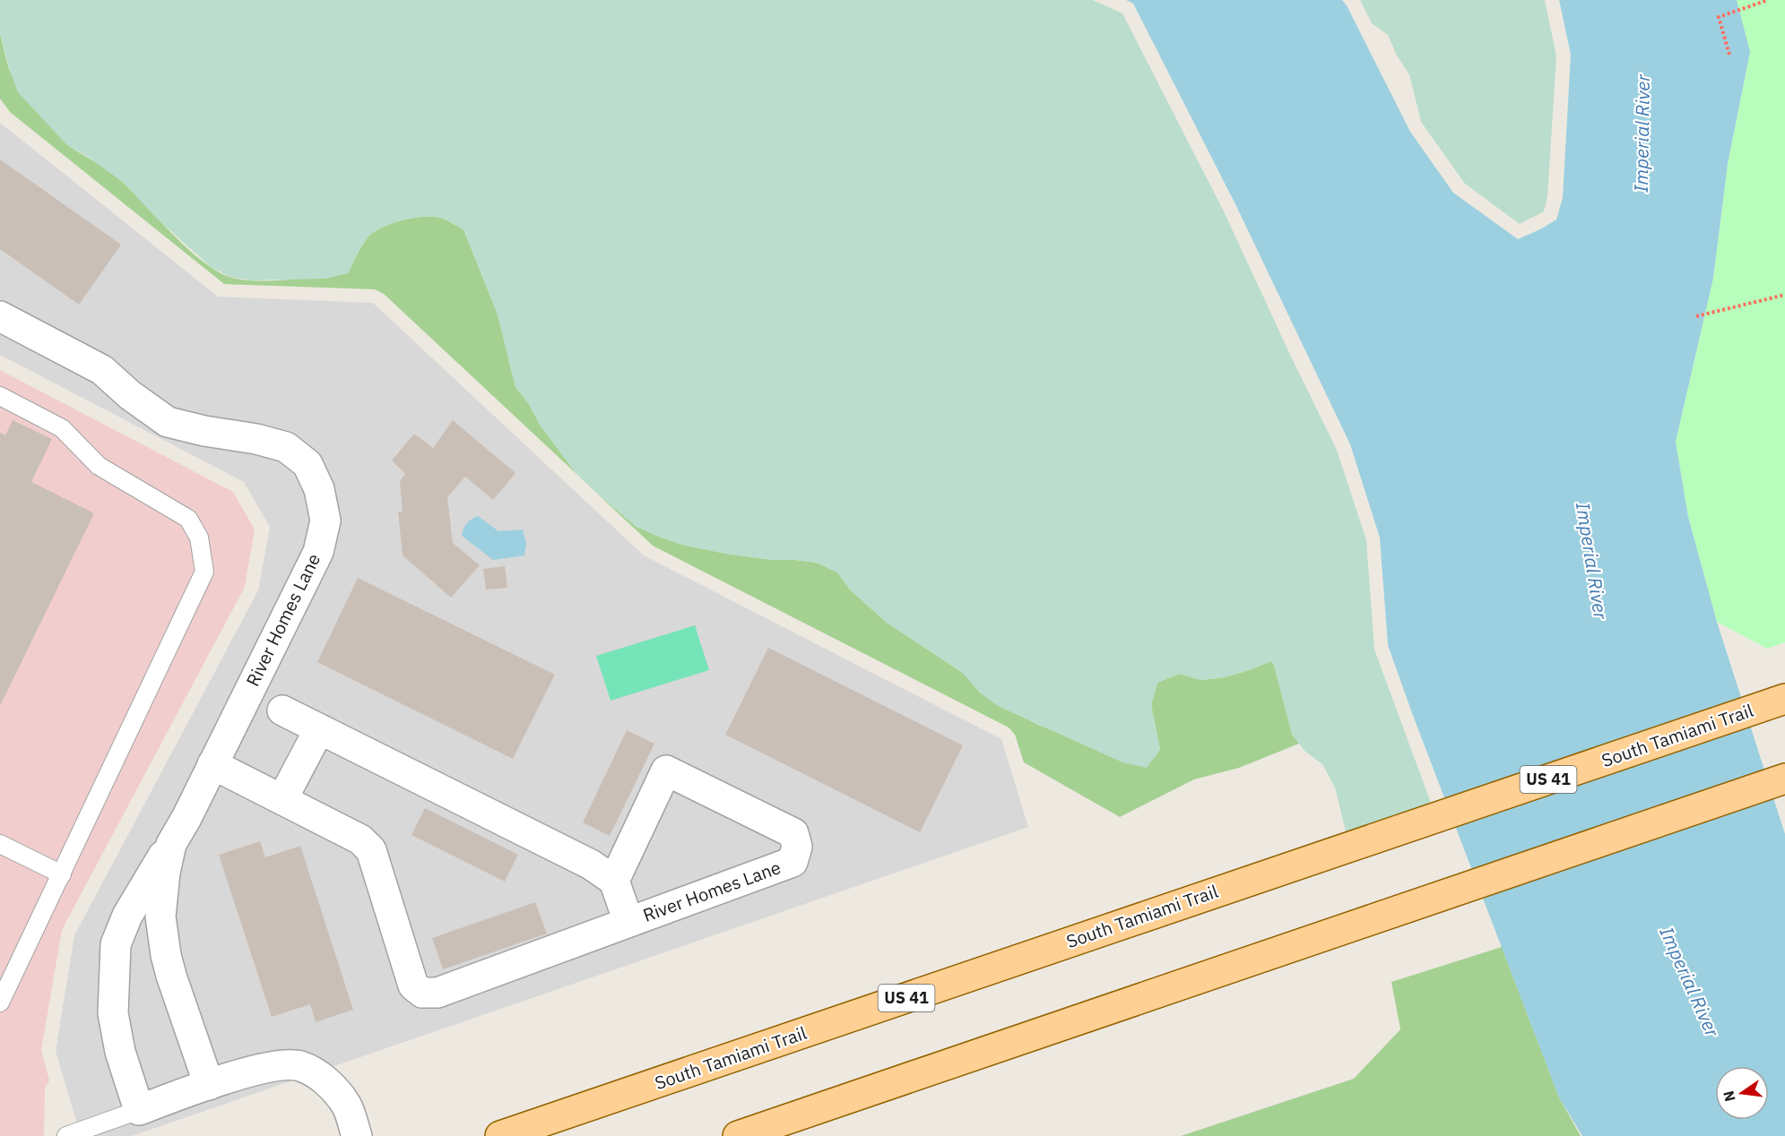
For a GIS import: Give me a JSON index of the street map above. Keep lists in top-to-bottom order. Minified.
{"streets":{"main road":["South Tamiami Trail","US 41"],"street":["River Homes Lane"]},"water":["Imperial River"],"north":"left"}
